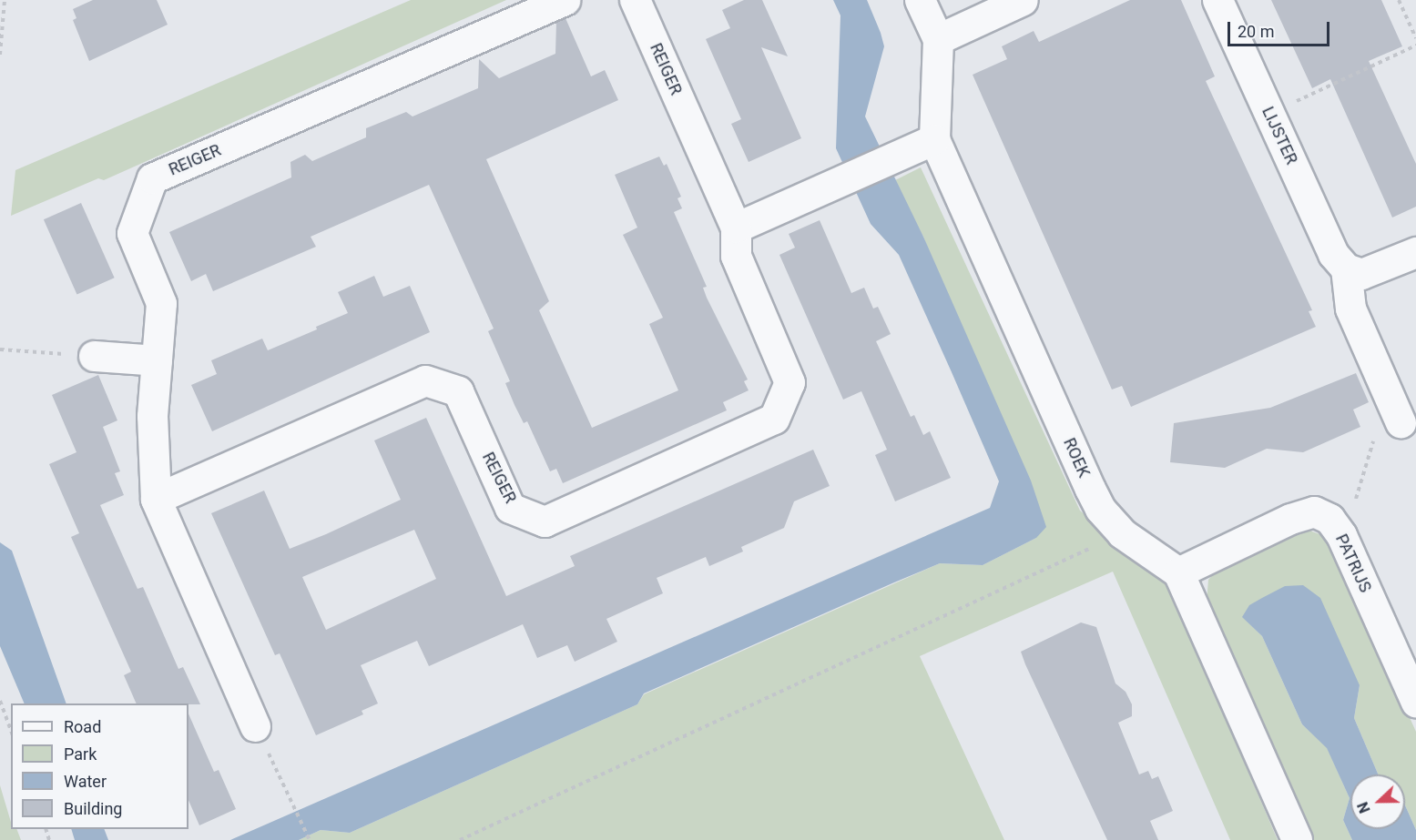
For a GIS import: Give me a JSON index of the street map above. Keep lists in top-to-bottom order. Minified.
{"streets":{"street":["REIGER","LIJSTER","ROEK","PATRIJS"]},"crossings":[["ROEK","PATRIJS"]],"legend":["Road","Park","Water","Building"],"scale_bar":"20 m","north":"left"}
